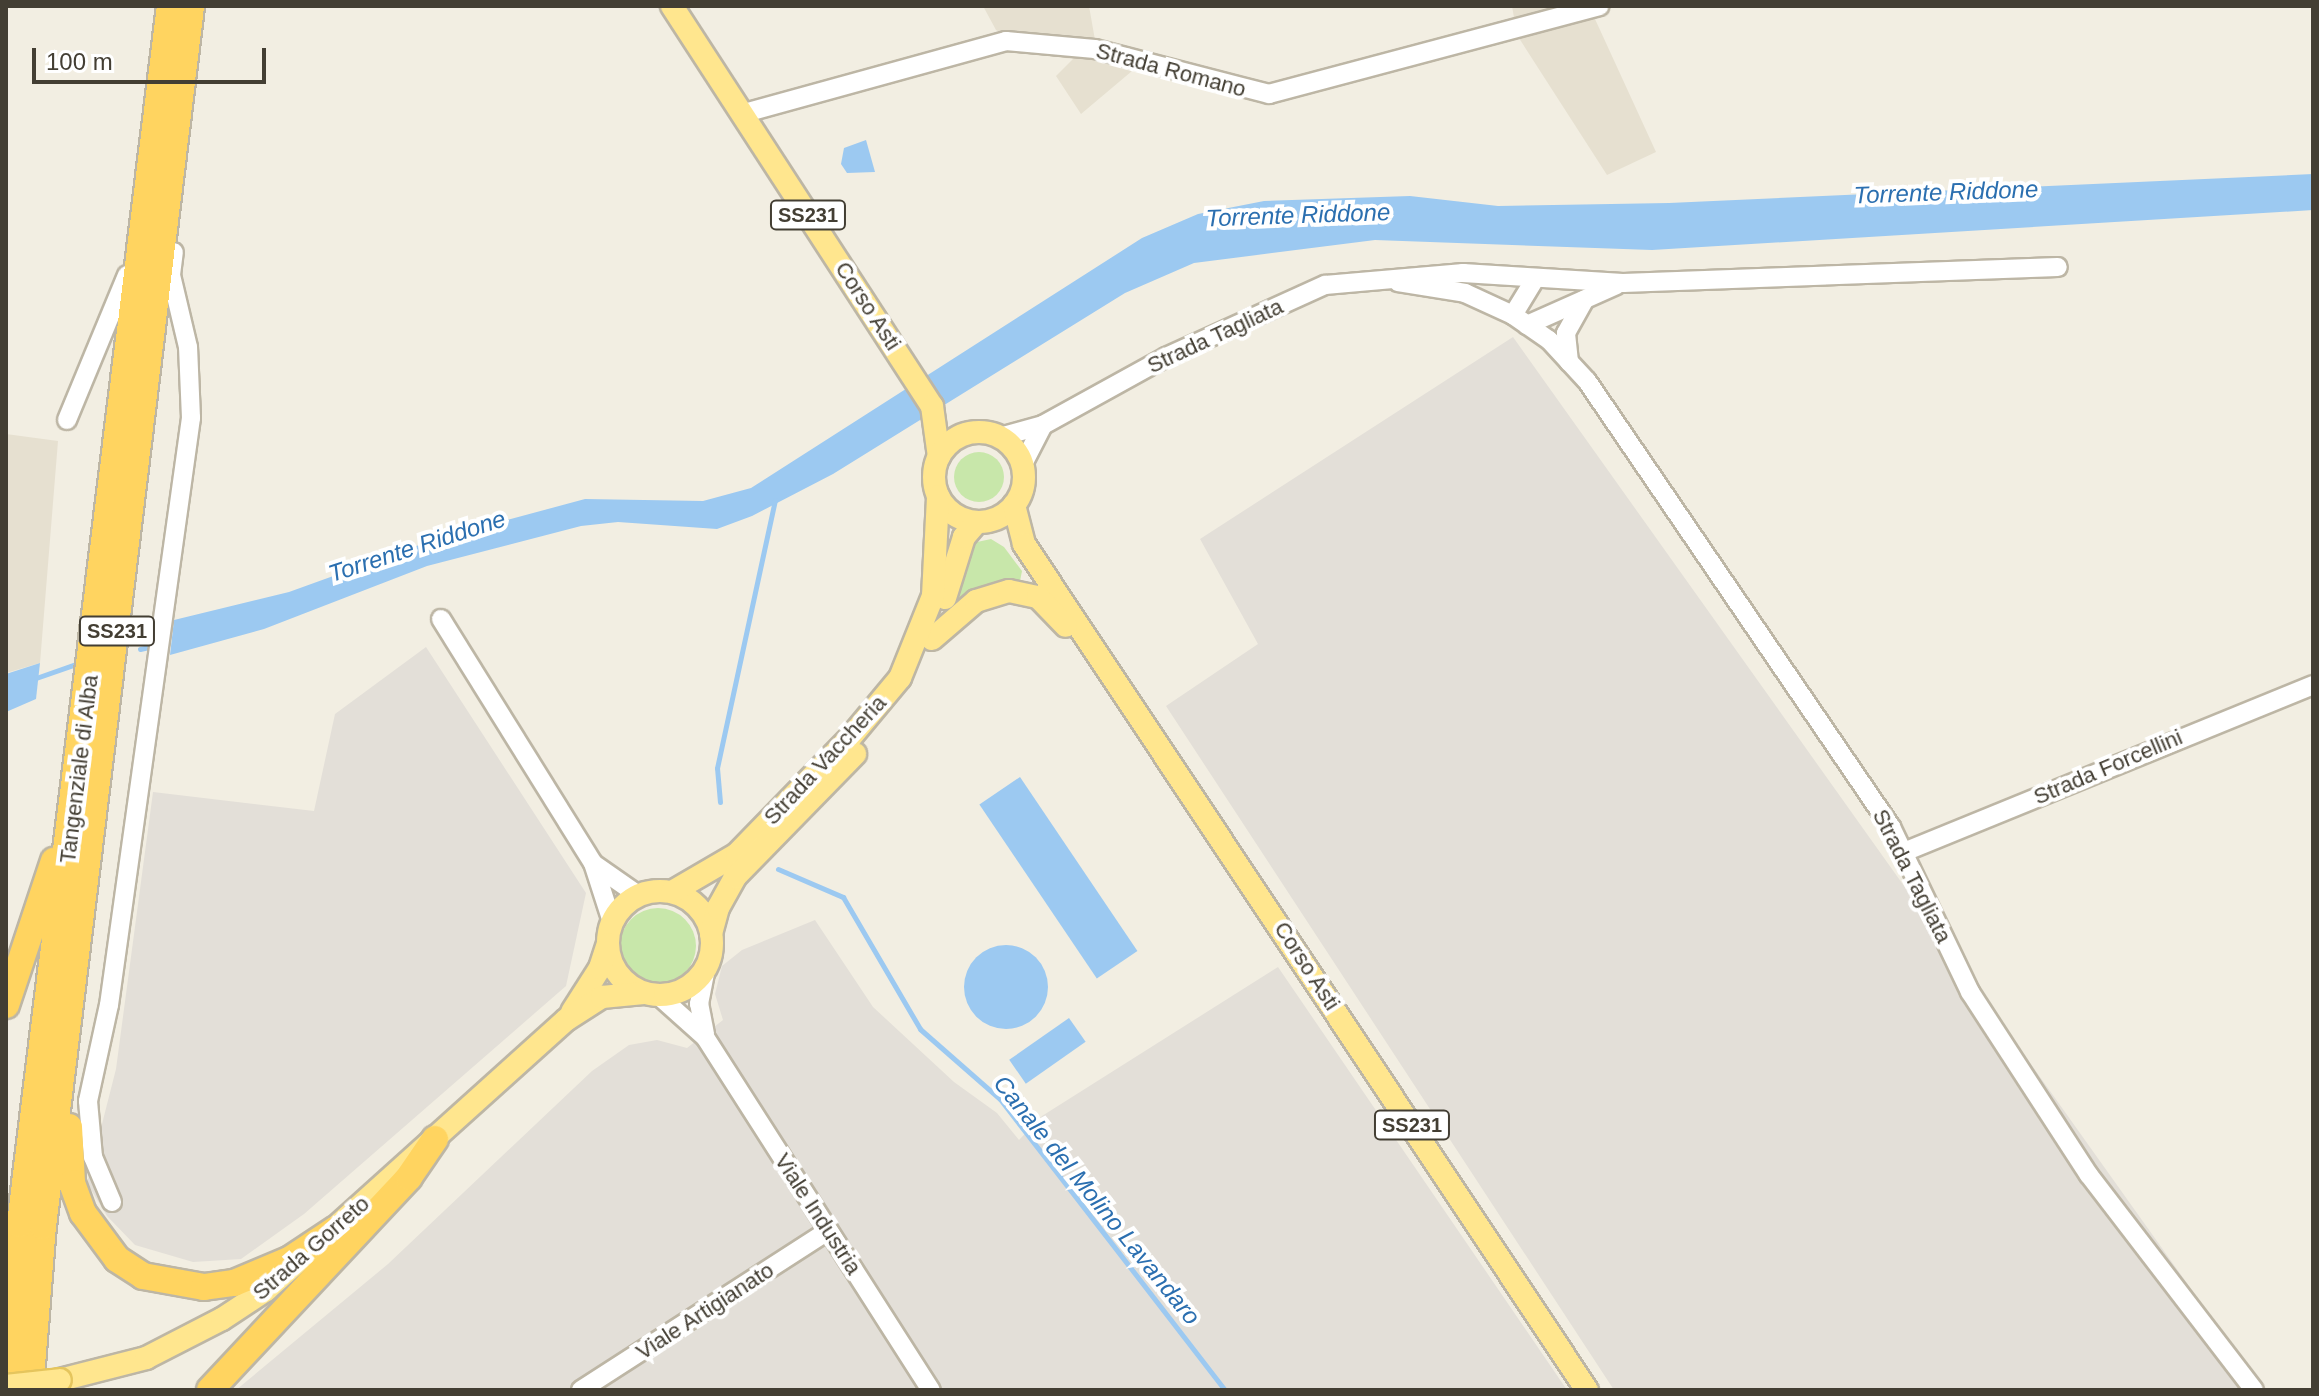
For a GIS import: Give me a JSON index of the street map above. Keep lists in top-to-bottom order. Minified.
{"streets":{"highway":["SS231","Tangenziale di Alba"],"main road":["Corso Asti","Strada Vaccheria","Strada Gorreto"],"street":["Strada Romano","Strada Tagliata","Strada Forcellini","Viale Industria","Viale Artigianato"]},"crossings":[["Strada Romano","Corso Asti"],["SS231","Corso Asti"],["SS231","Strada Tagliata"],["SS231","Strada Vaccheria"],["Strada Tagliata","Strada Vaccheria"],["Strada Tagliata","Strada Forcellini"],["Strada Vaccheria","Viale Industria"],["Strada Vaccheria","Strada Gorreto"],["Tangenziale di Alba","Strada Gorreto"],["Viale Industria","Strada Gorreto"],["Viale Industria","Viale Artigianato"]],"water":["Torrente Riddone","Canale del Molino Lavandaro"],"scale_bar":"100 m"}
